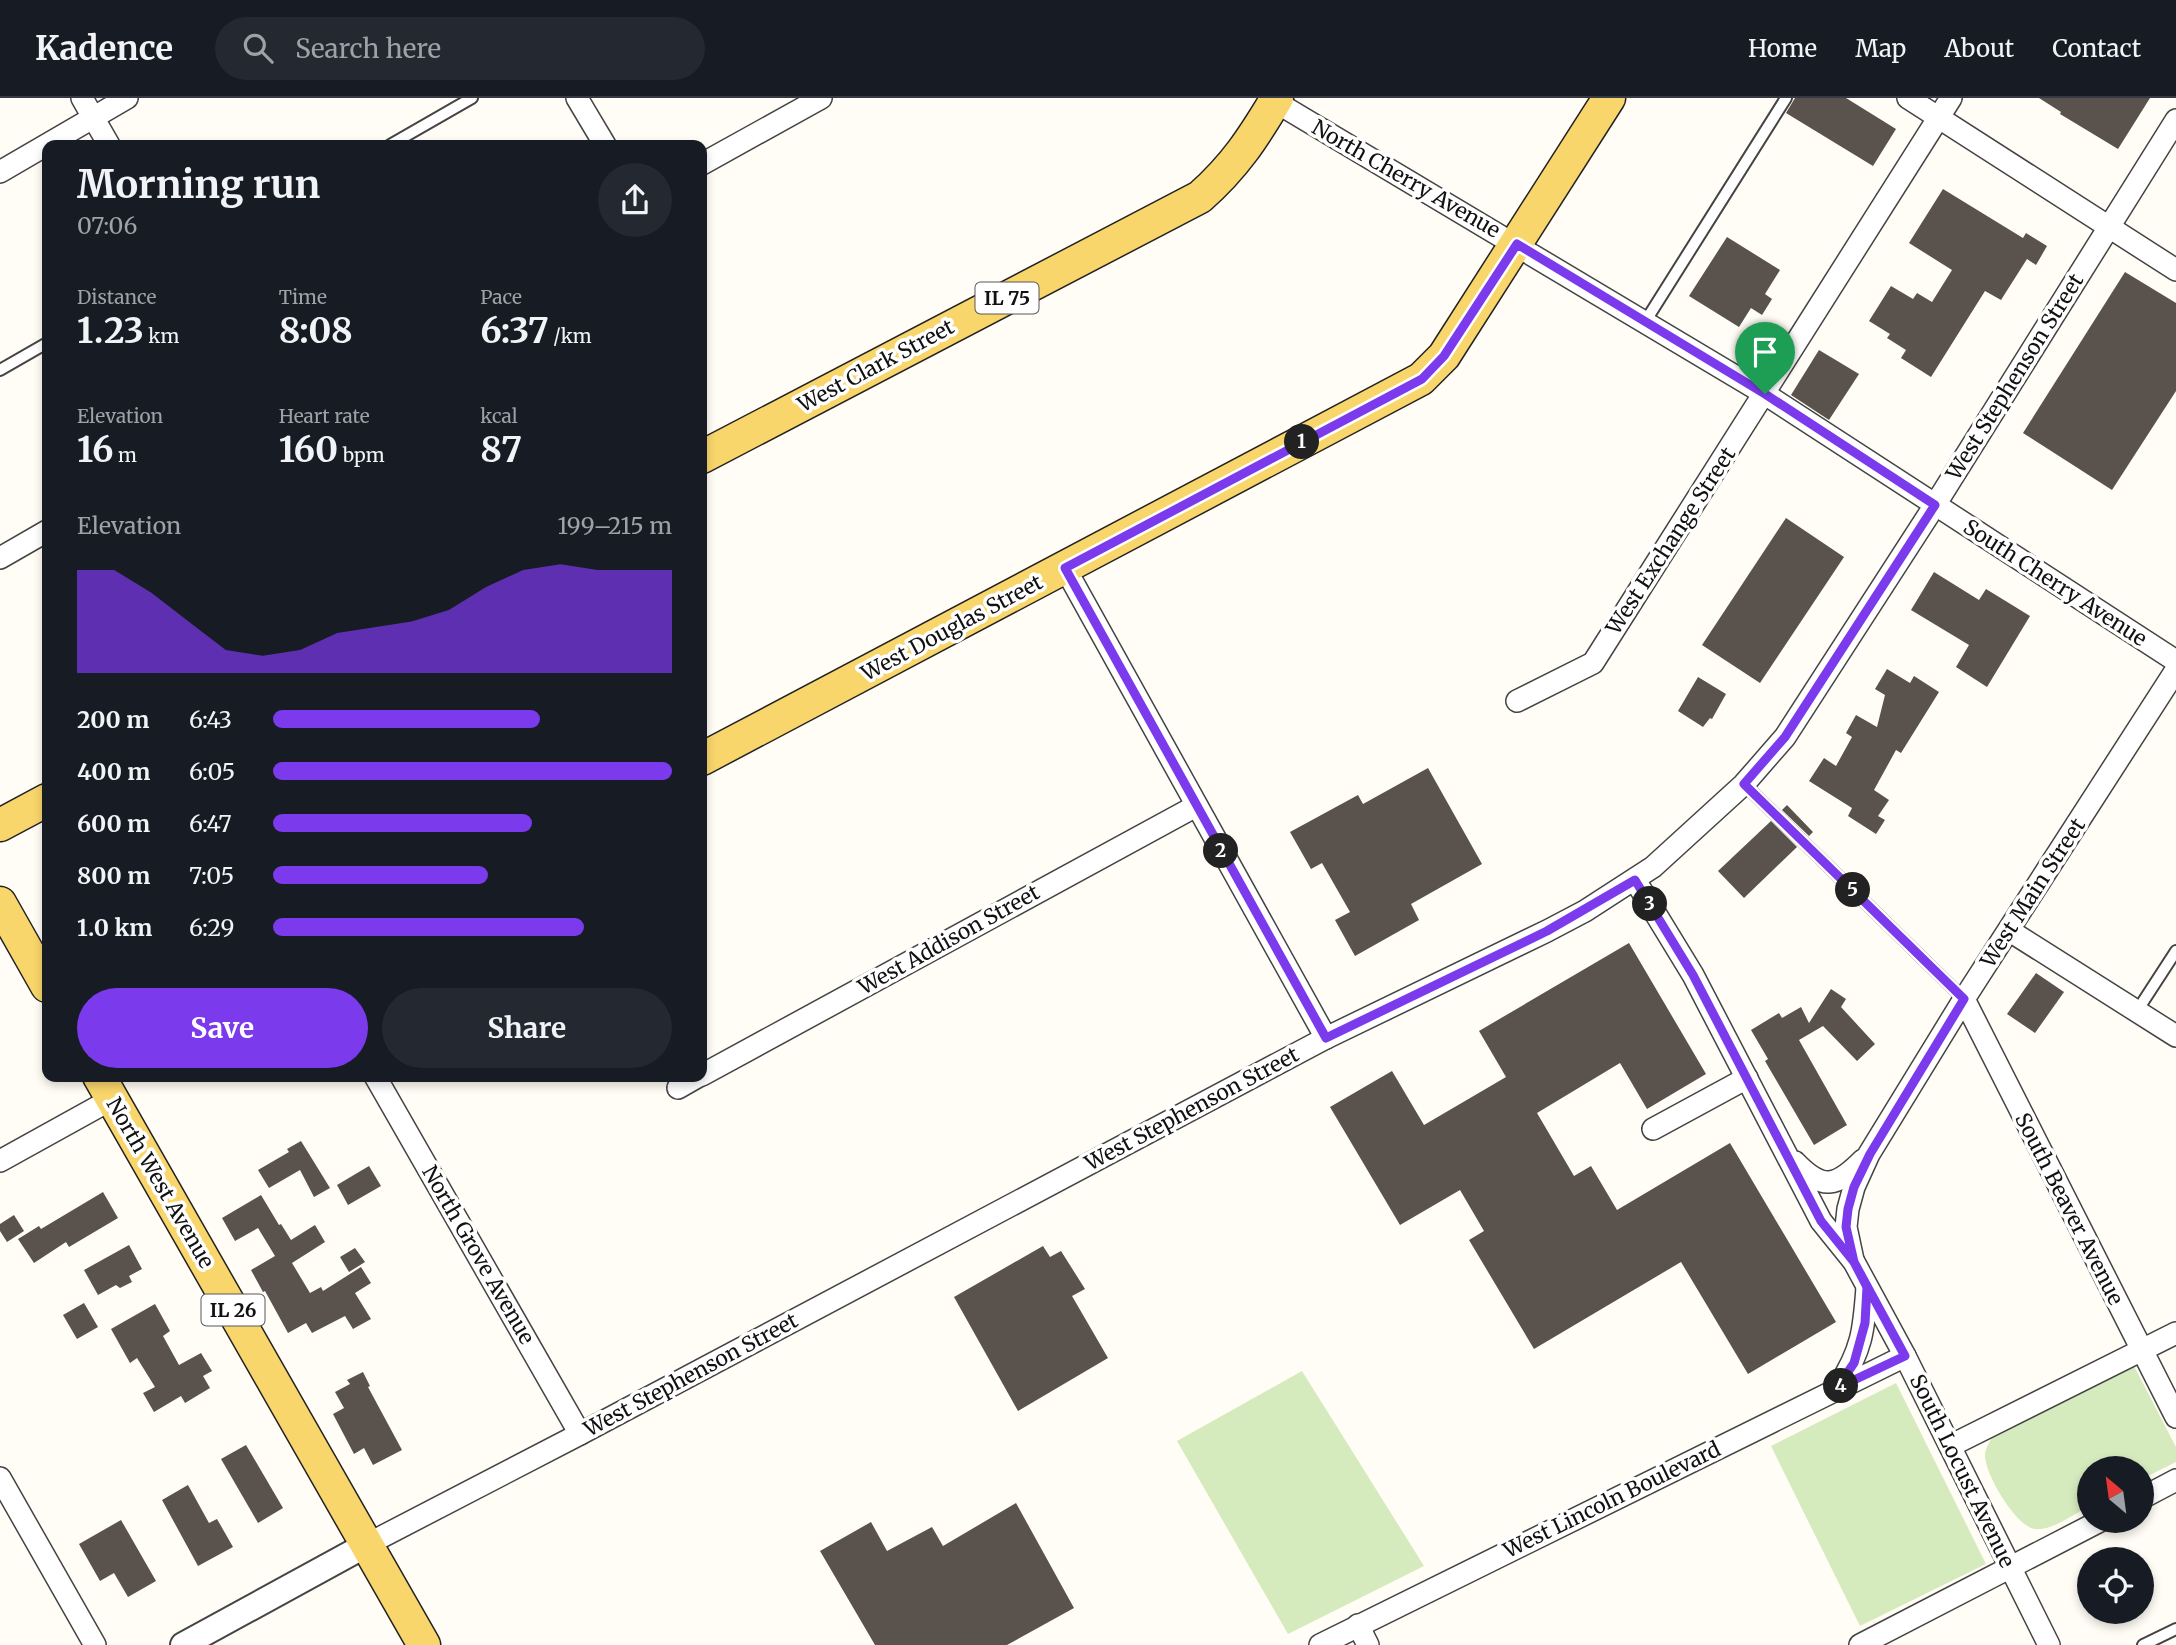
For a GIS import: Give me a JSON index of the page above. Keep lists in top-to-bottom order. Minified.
{"streets":{"main road":["IL 75","West Clark Street","West Douglas Street","North West Avenue","IL 26"],"street":["North Cherry Avenue","West Stephenson Street","West Exchange Street","South Cherry Avenue","West Main Street","West Addison Street","South Beaver Avenue","North Grove Avenue","South Locust Avenue","West Lincoln Boulevard"]},"crossings":[["North Cherry Avenue","West Clark Street"],["North Cherry Avenue","West Stephenson Street"],["North Cherry Avenue","West Exchange Street"],["North Cherry Avenue","South Cherry Avenue"],["North Cherry Avenue","West Douglas Street"],["West Stephenson Street","South Cherry Avenue"],["West Stephenson Street","North West Avenue"],["West Stephenson Street","North Grove Avenue"],["West Stephenson Street","IL 26"],["West Stephenson Street","South Locust Avenue"],["West Main Street","South Beaver Avenue"],["West Main Street","South Locust Avenue"],["North West Avenue","IL 26"],["South Locust Avenue","West Lincoln Boulevard"]],"north":"top left","page":{"header":"Kadence","search":"Search here","nav":["Home","Map","About","Contact"],"heading":["Morning run","07:06"],"stats":[["Distance","1.23 km"],["Time","8:08"],["Pace","6:37 /km"],["Elevation","16 m"],["Heart rate","160 bpm"],["kcal","87"]],"pins":["1","2","5","3","4"],"chart":["Elevation","199–215 m"],"list":[{"name":"200 m","note":"6:43"},{"name":"400 m","note":"6:05"},{"name":"600 m","note":"6:47"},{"name":"800 m","note":"7:05"},{"name":"1.0 km","note":"6:29"}],"buttons":["Save","Share"]}}
